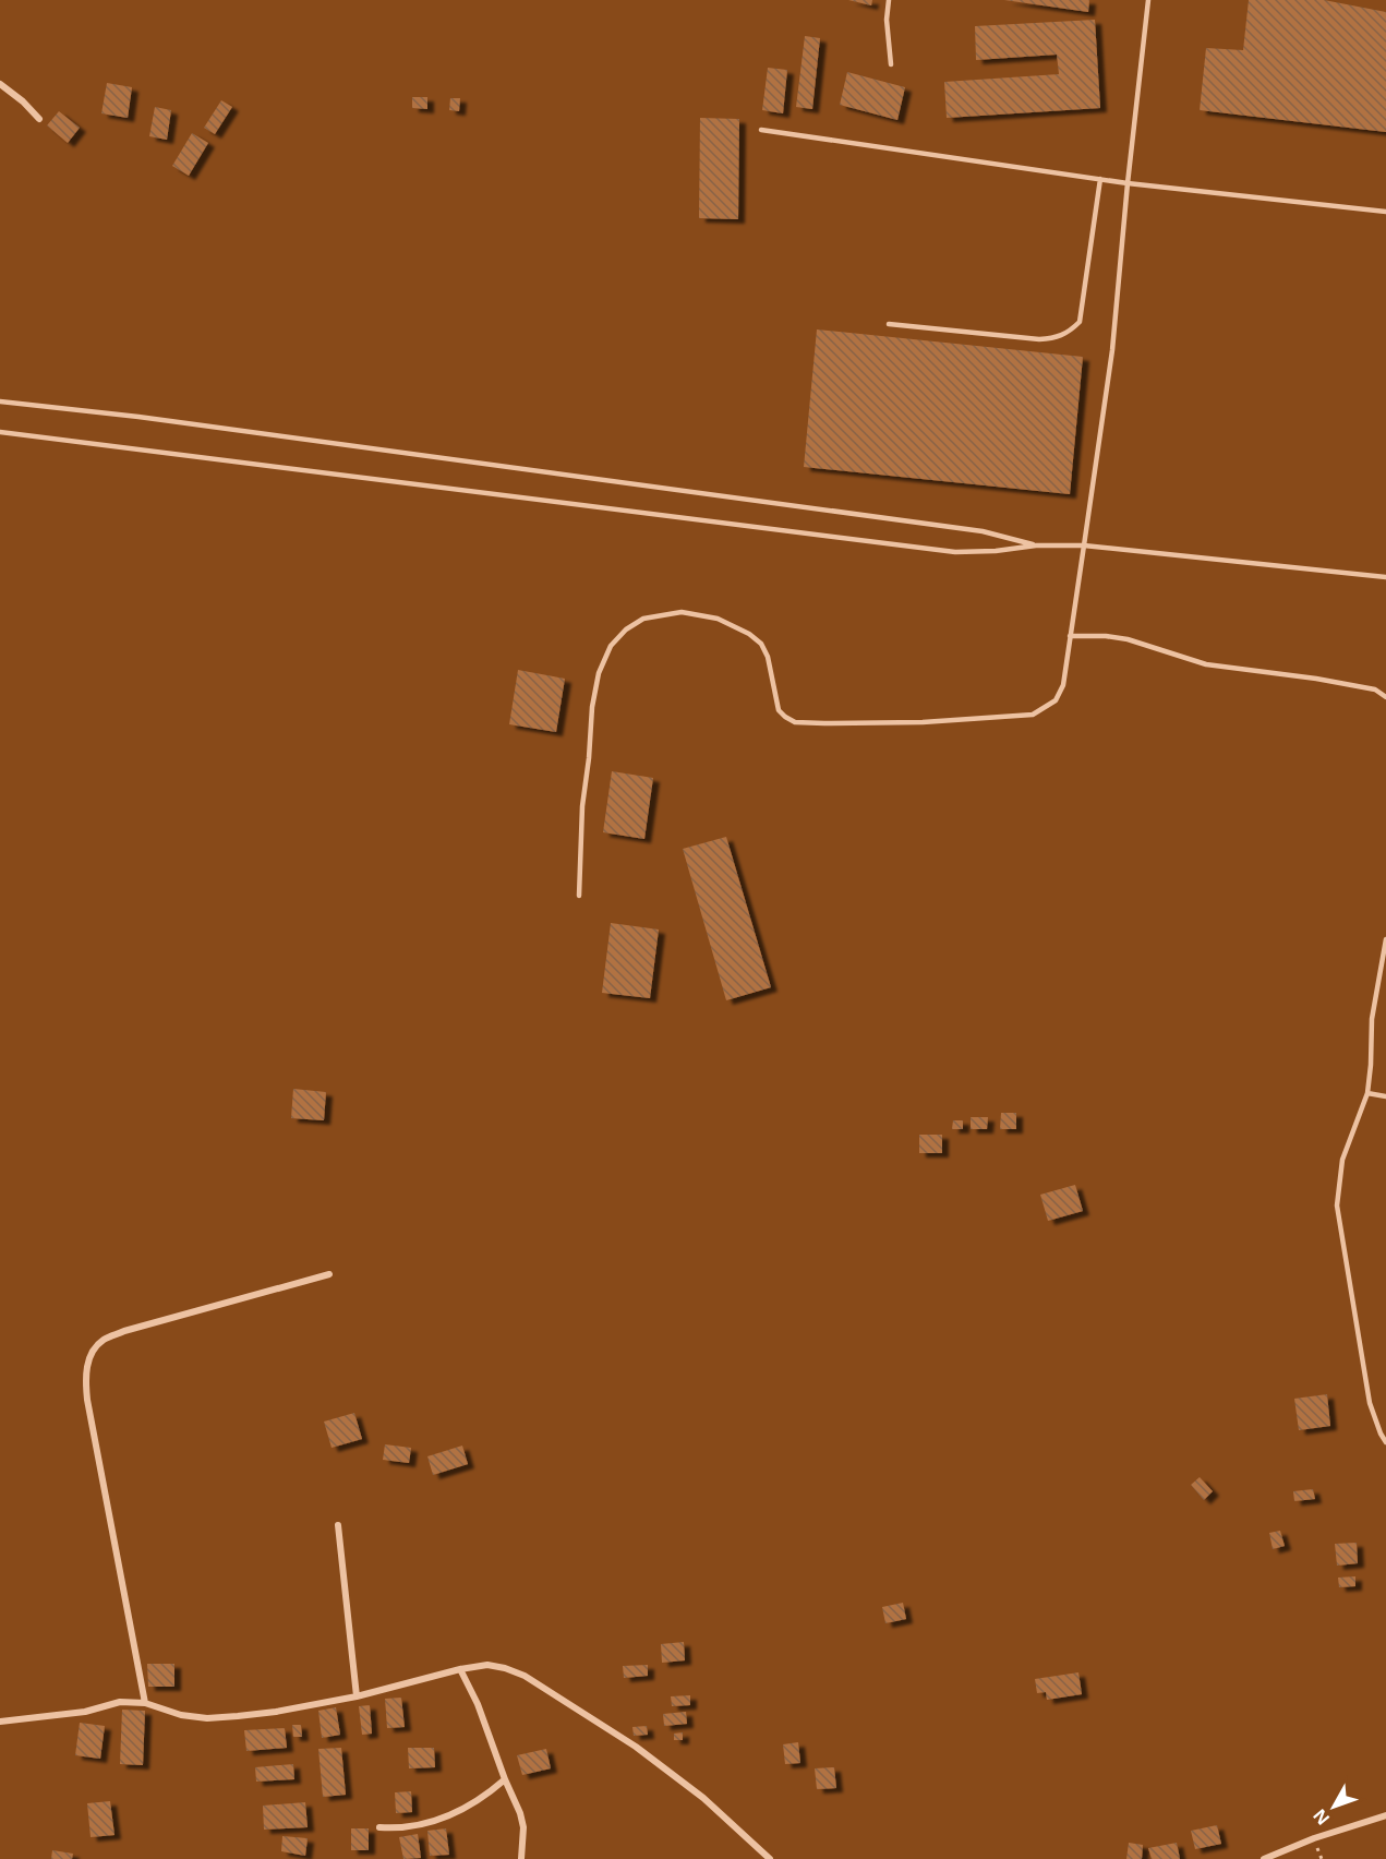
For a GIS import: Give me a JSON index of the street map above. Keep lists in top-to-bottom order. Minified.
{"north":"bottom left"}
